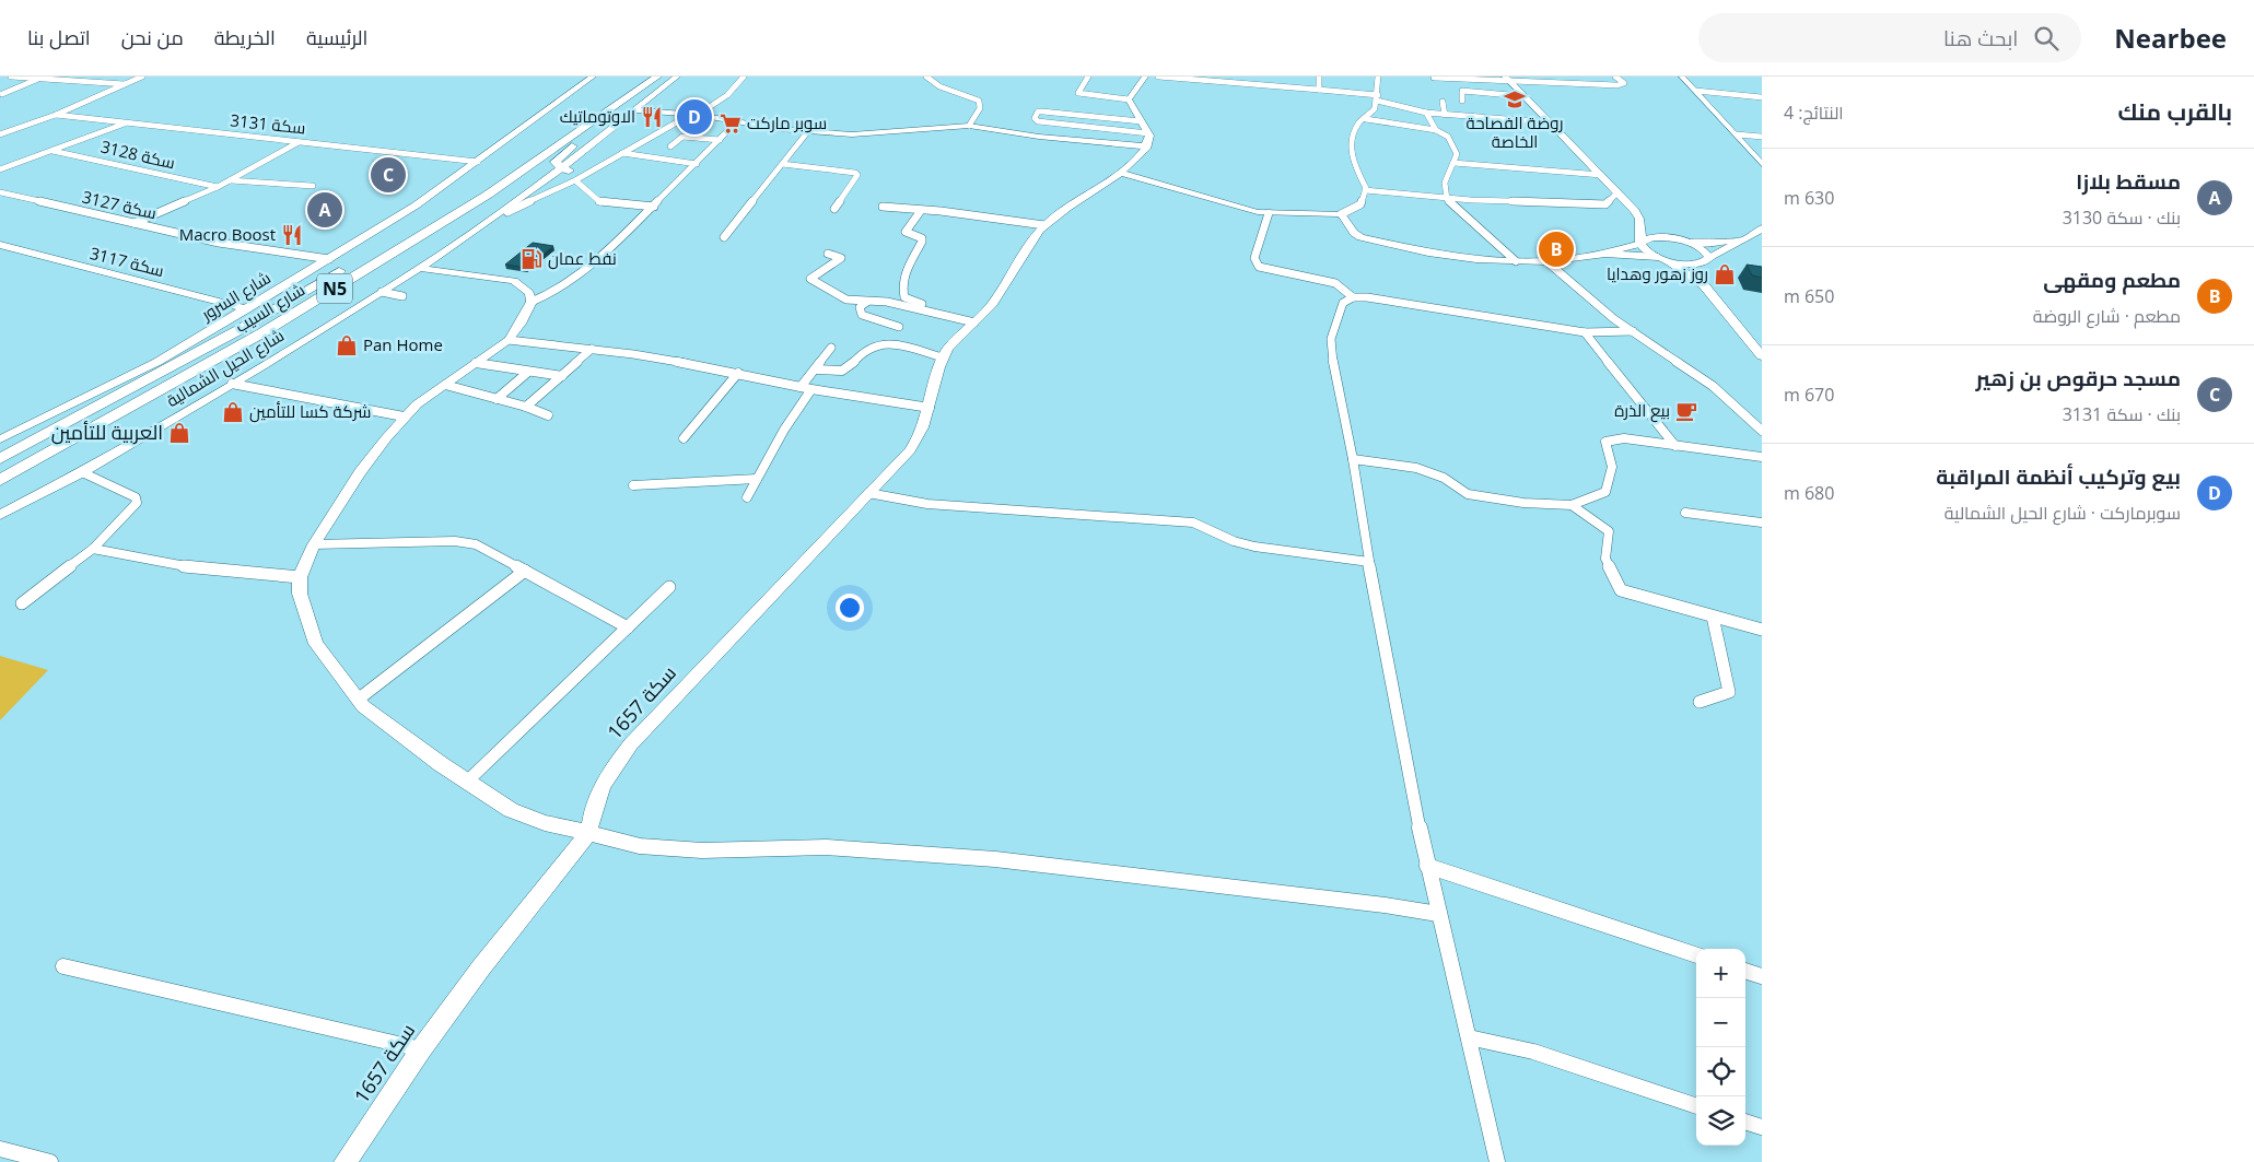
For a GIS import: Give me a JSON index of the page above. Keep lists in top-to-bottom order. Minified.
{"streets":{"highway":["N5","شارع السيب"],"street":["سكة 3131","سكة 3128","سكة 3127","سكة 3117","شارع السرور","شارع الحيل الشمالية","سكة 1657"]},"crossings":[["سكة 3131","شارع السرور"],["سكة 3127","شارع السرور"],["سكة 3117","شارع السرور"]],"places":{"school or university":["روضة الفصاحة الخاصة"],"restaurant":["الاوتوماتيك","Macro Boost"],"supermarket":["سوبر ماركت"],"fuel station":["نفط عمان"],"shop":["روز زهور وهدايا","Pan Home","شركة كسا للتأمين","العربية للتأمين"],"cafe":["بيع الذرة"]},"page":{"header":"Nearbee","search":"ابحث هنا","nav":["الرئيسية","الخريطة","من نحن","اتصل بنا"],"heading":["بالقرب منك","النتائج: 4"],"pins":["D","C","A","B"],"list":[{"mark":"A","name":"مسقط بلازا","note":"بنك · سكة 3130","value":"630 m"},{"mark":"B","name":"مطعم ومقهى","note":"مطعم · شارع الروضة","value":"650 m"},{"mark":"C","name":"مسجد حرقوص بن زهير","note":"بنك · سكة 3131","value":"670 m"},{"mark":"D","name":"بيع وتركيب أنظمة المراقبة","note":"سوبرماركت · شارع الحيل الشمالية","value":"680 m"}],"map_buttons":["+","−"]}}
